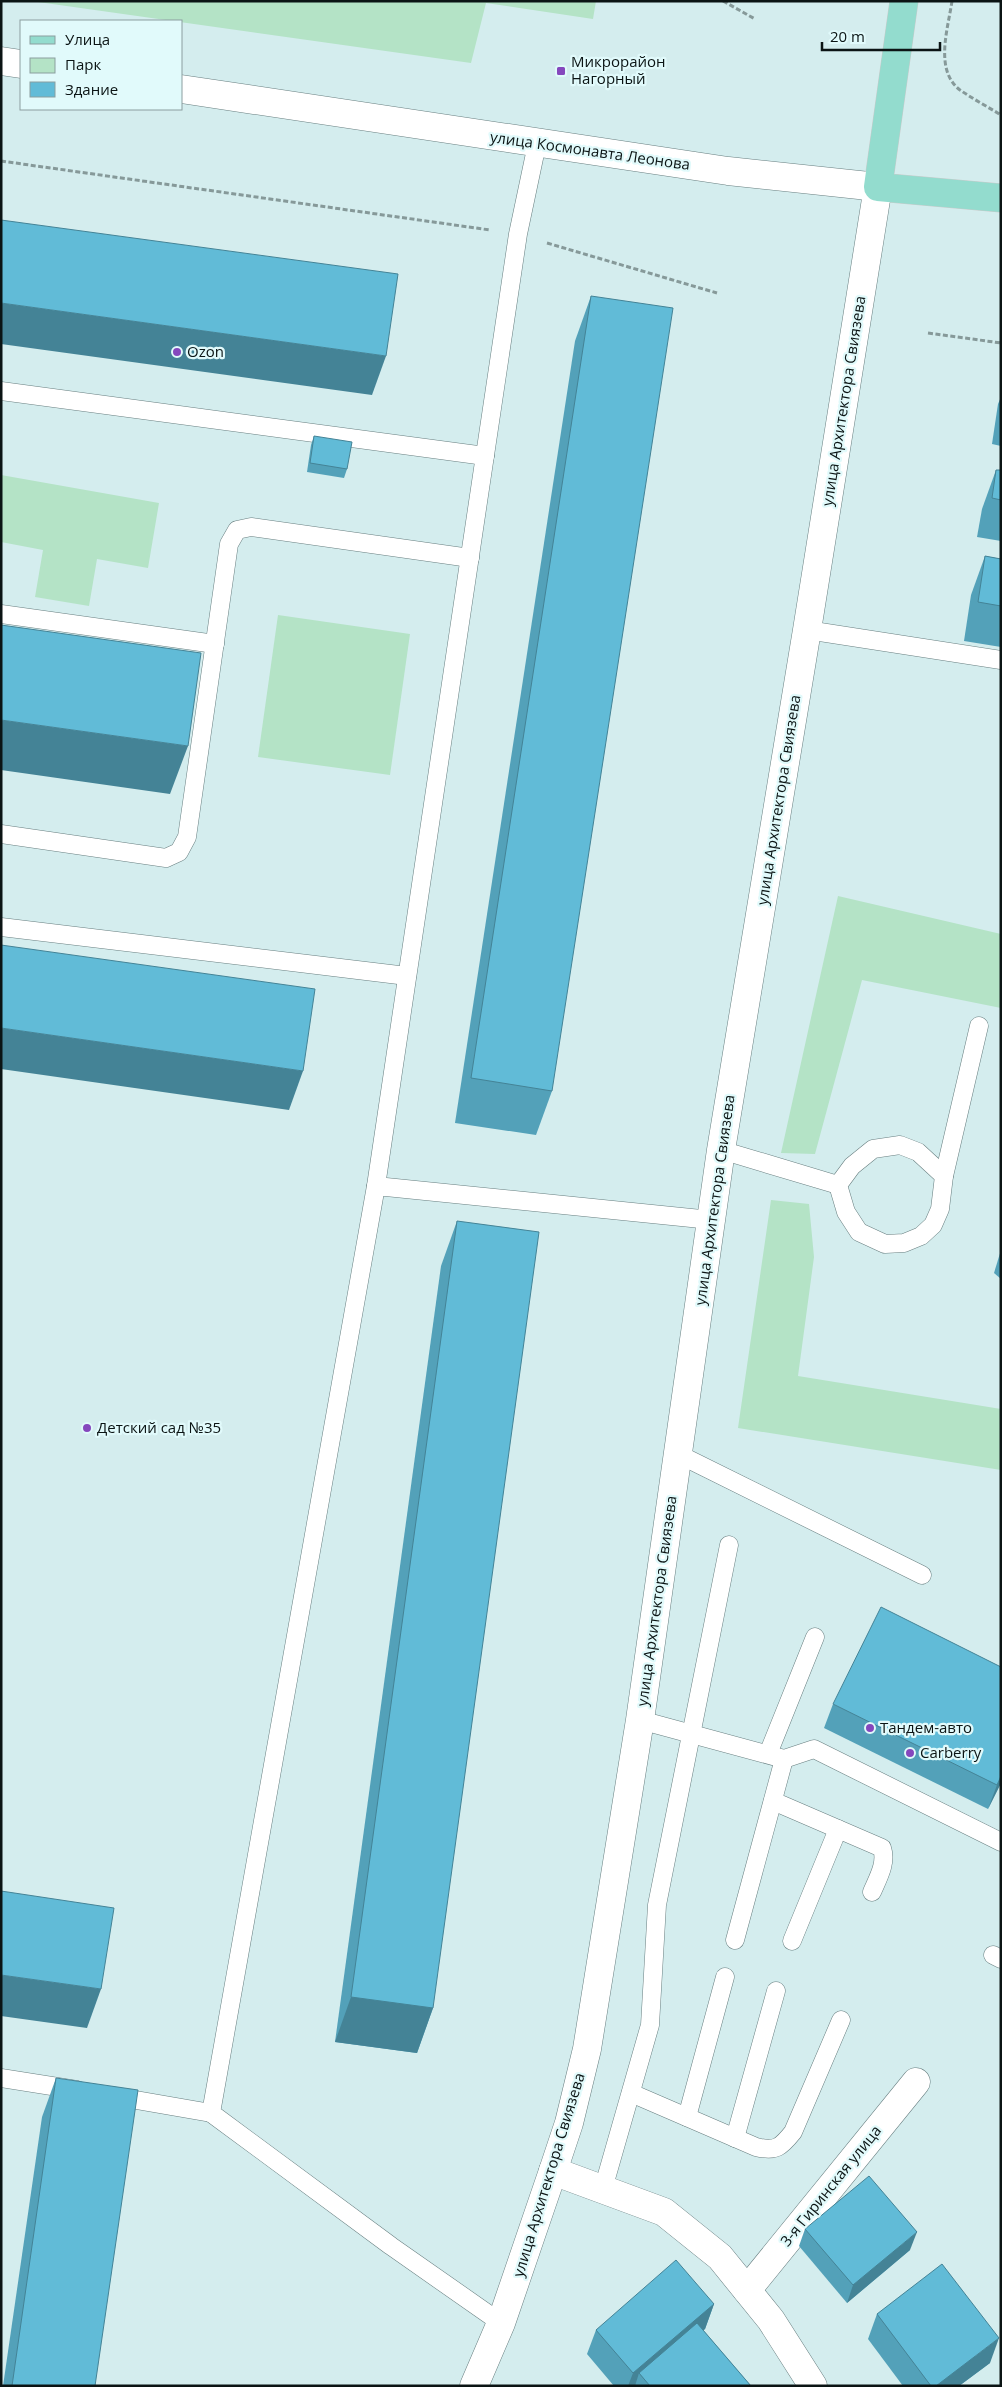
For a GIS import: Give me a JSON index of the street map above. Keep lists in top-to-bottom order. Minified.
{"streets":{"main road":["улица Космонавта Леонова","улица Архитектора Свиязева","3-я Гиринская улица"]},"crossings":[["улица Космонавта Леонова","улица Архитектора Свиязева"]],"places":{"transit":["Микрорайон Нагорный"],"other":["Ozon","Детский сад №35","Тандем-авто","Carberry"]},"legend":["Улица","Парк","Здание"],"scale_bar":"20 m"}
